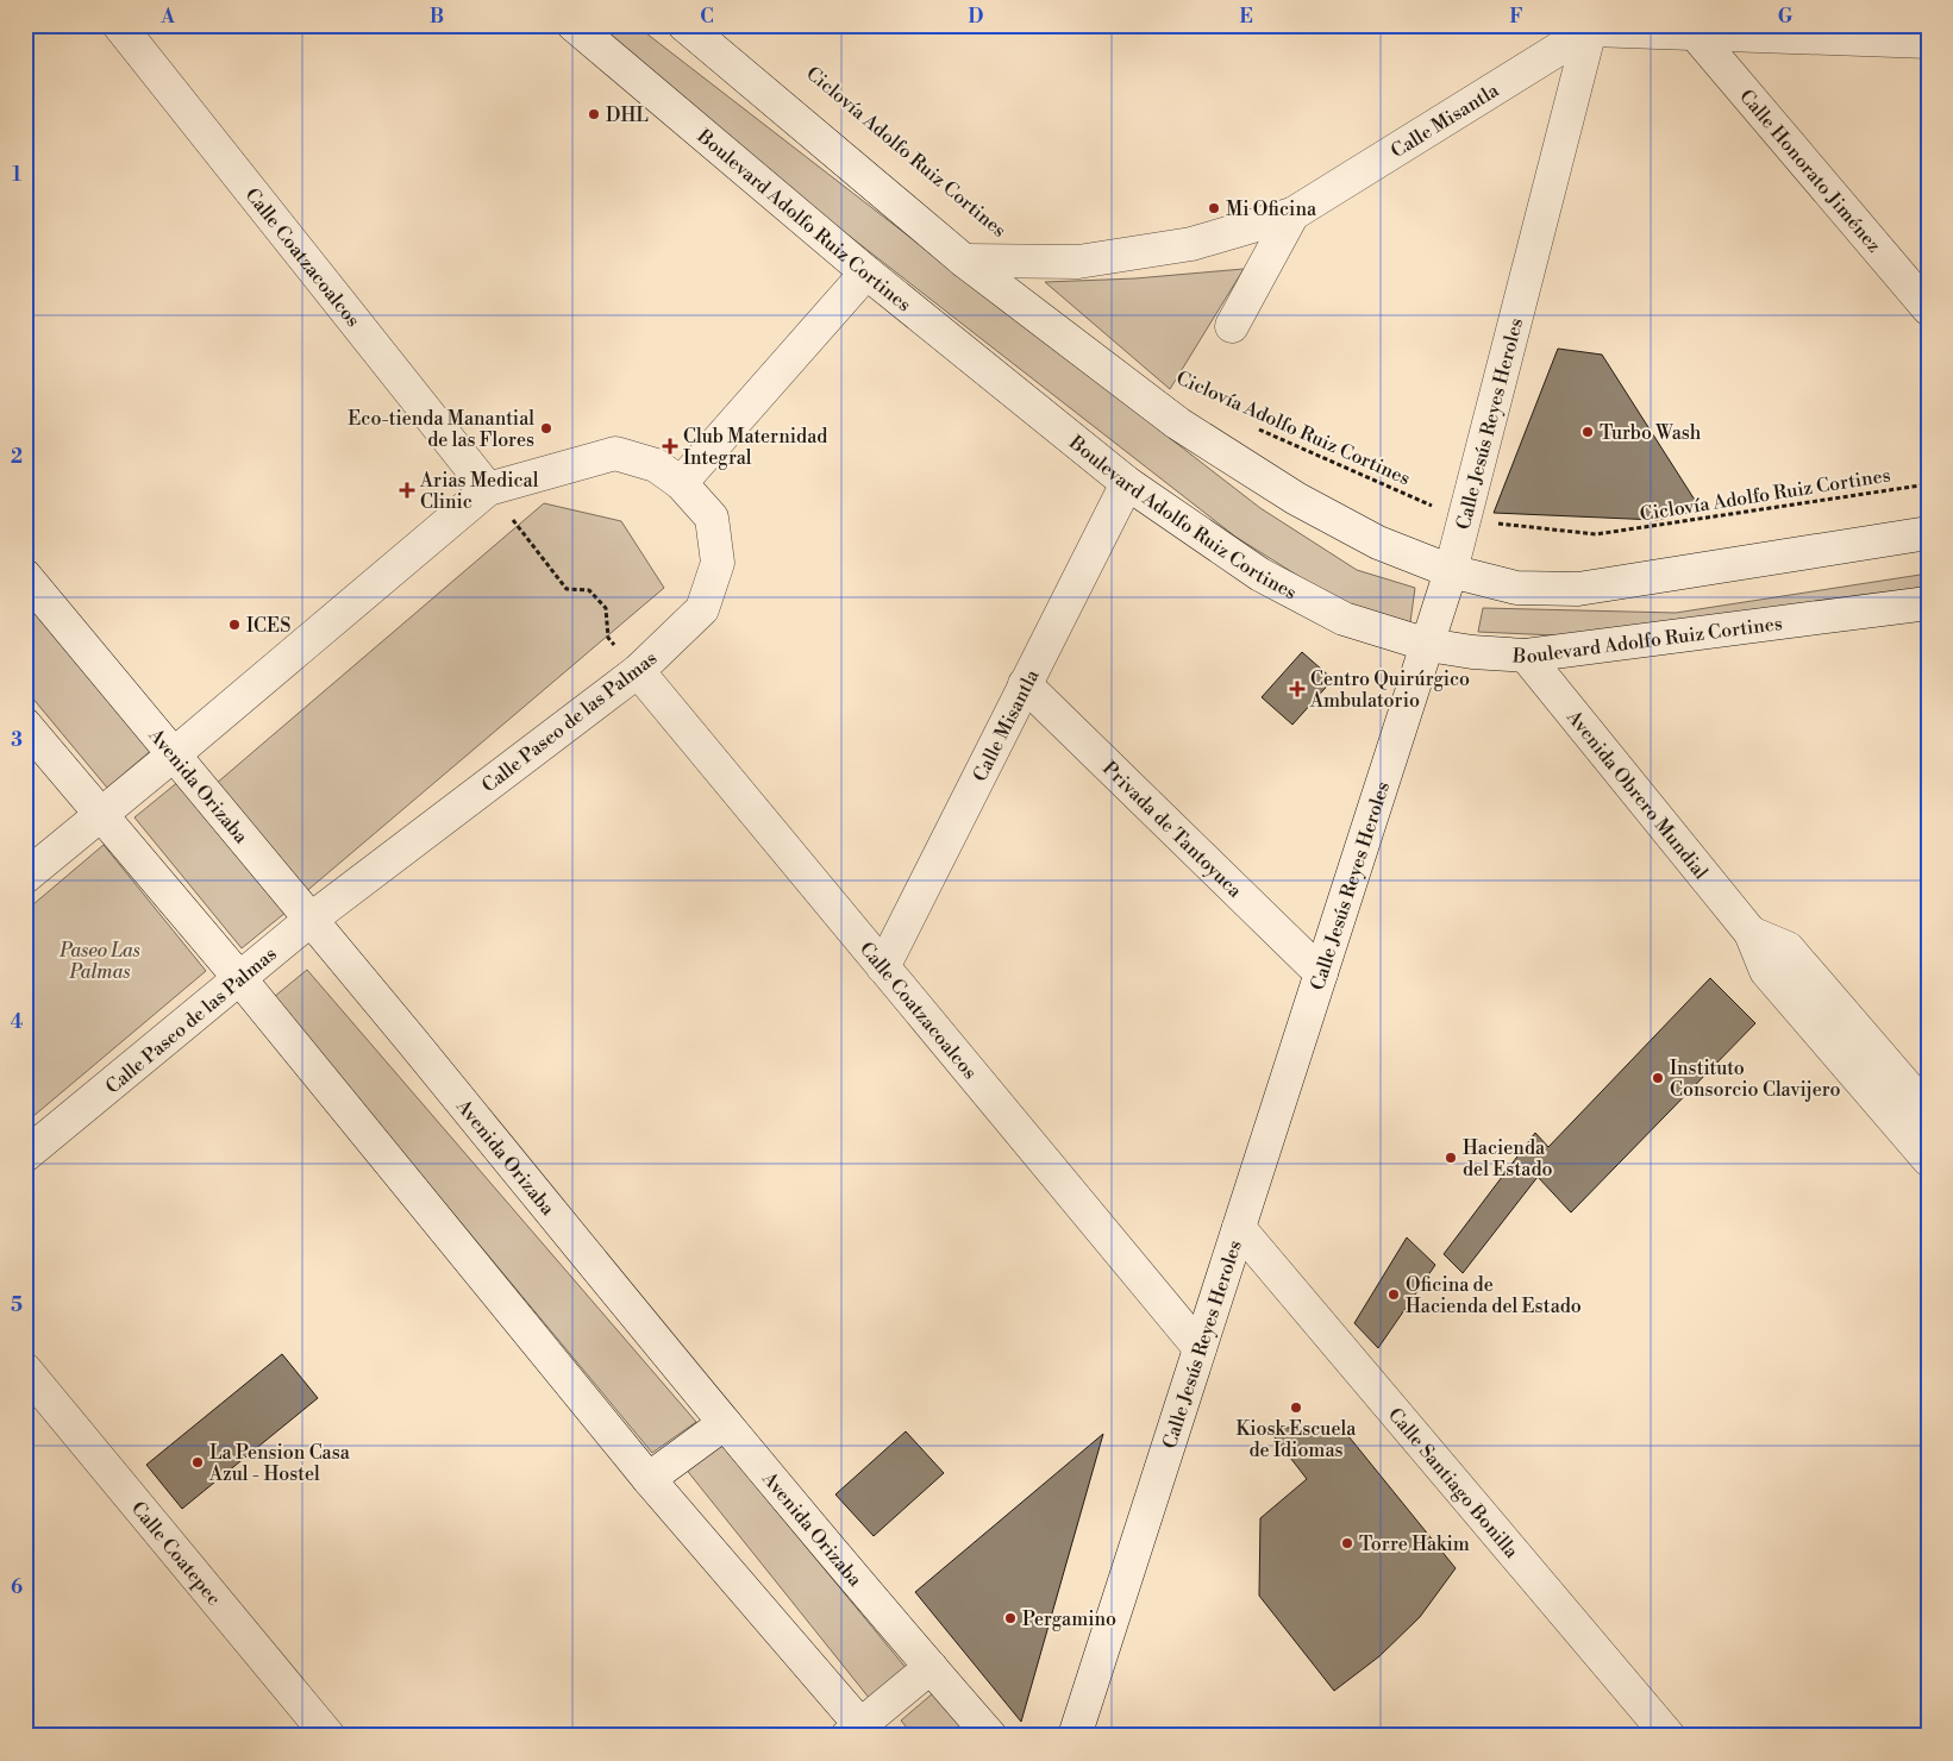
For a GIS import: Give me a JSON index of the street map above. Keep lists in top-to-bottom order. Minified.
{"streets":{"street":["Calle Misantla","Calle Honorato Jiménez","Boulevard Adolfo Ruiz Cortines","Calle Coatzacoalcos","Calle Jesús Reyes Heroles","Calle Paseo de las Palmas","Avenida Orizaba","Avenida Obrero Mundial","Privada de Tantoyuca","Calle Santiago Bonilla","Calle Coatepec"],"path":["Ciclovía Adolfo Ruiz Cortines"]},"crossings":[["Calle Misantla","Boulevard Adolfo Ruiz Cortines"],["Calle Misantla","Calle Coatzacoalcos"],["Calle Misantla","Calle Jesús Reyes Heroles"],["Calle Misantla","Privada de Tantoyuca"],["Ciclovía Adolfo Ruiz Cortines","Calle Jesús Reyes Heroles"],["Boulevard Adolfo Ruiz Cortines","Calle Jesús Reyes Heroles"],["Boulevard Adolfo Ruiz Cortines","Avenida Obrero Mundial"],["Calle Coatzacoalcos","Calle Jesús Reyes Heroles"],["Calle Coatzacoalcos","Calle Paseo de las Palmas"],["Calle Jesús Reyes Heroles","Privada de Tantoyuca"],["Calle Jesús Reyes Heroles","Calle Santiago Bonilla"],["Calle Paseo de las Palmas","Avenida Orizaba"]],"parks":["Paseo Las Palmas"],"places":{"other":["DHL","Mi Oficina","Eco-tienda Manantial de las Flores","Turbo Wash","ICES","Instituto Consorcio Clavijero","Hacienda del Estado","Oficina de Hacienda del Estado","Kiosk Escuela de Idiomas","La Pension Casa Azul - Hostel","Torre Hakim","Pergamino"],"health":["Club Maternidad Integral","Arias Medical Clinic","Centro Quirúrgico Ambulatorio"]},"grid":{"columns":["A","B","C","D","E","F","G"],"rows":["1","2","3","4","5","6"]}}
